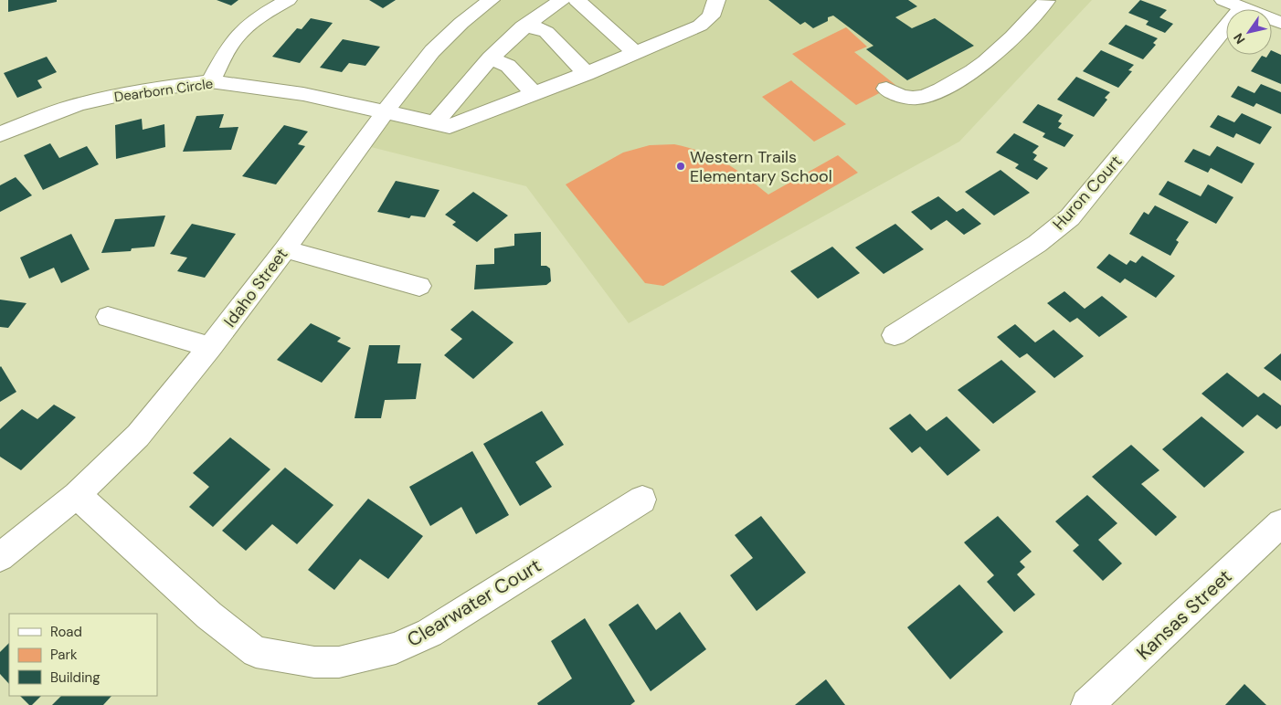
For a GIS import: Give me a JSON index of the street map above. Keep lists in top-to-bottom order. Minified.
{"streets":{"street":["Dearborn Circle","Huron Court","Idaho Street","Clearwater Court","Kansas Street"]},"crossings":[["Dearborn Circle","Idaho Street"],["Idaho Street","Clearwater Court"]],"places":["Western Trails Elementary School"],"legend":["Road","Park","Building"],"north":"bottom left"}
